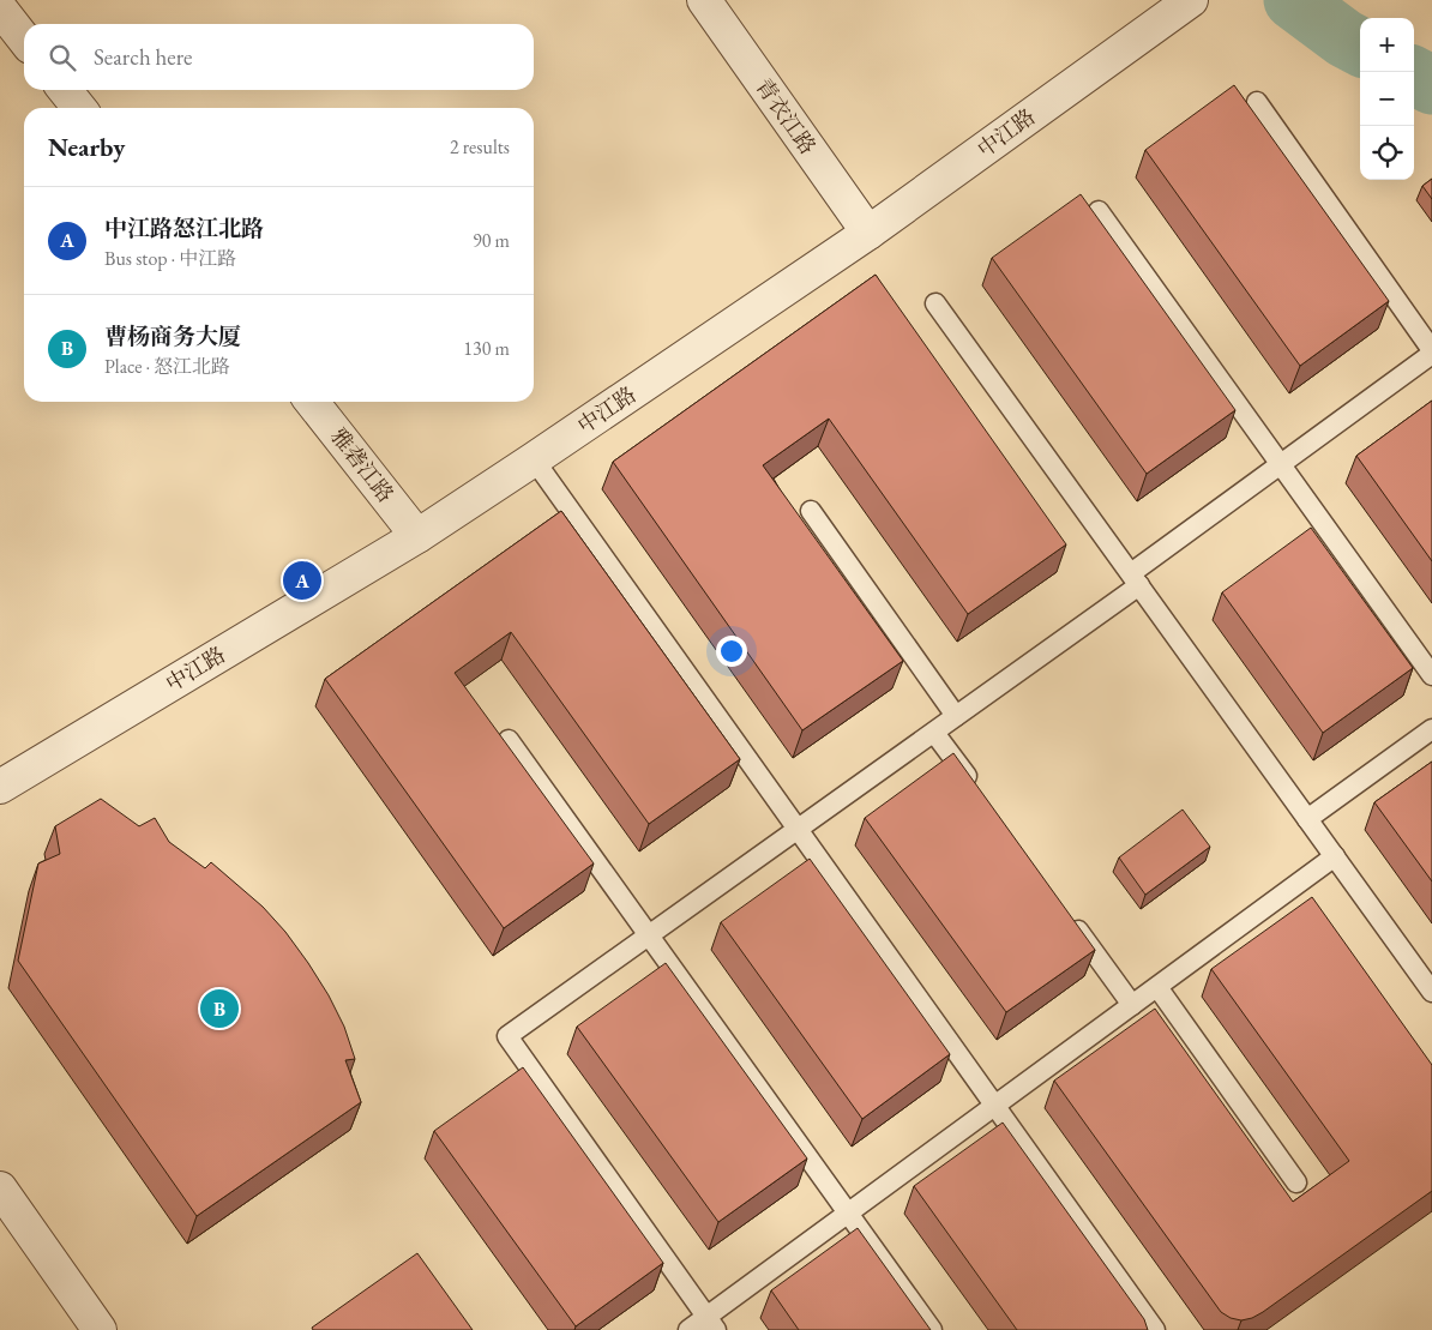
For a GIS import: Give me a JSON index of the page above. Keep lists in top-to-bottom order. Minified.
{"streets":{"street":["青衣江路","中江路","雅砻江路"]},"crossings":[["青衣江路","中江路"],["中江路","雅砻江路"]],"page":{"map_buttons":["+","−"],"search":"Search here","heading":["Nearby","2 results"],"list":[{"mark":"A","name":"中江路怒江北路","note":"Bus stop · 中江路","value":"90 m"},{"mark":"B","name":"曹杨商务大厦","note":"Place · 怒江北路","value":"130 m"}],"pins":["A","B"]}}
